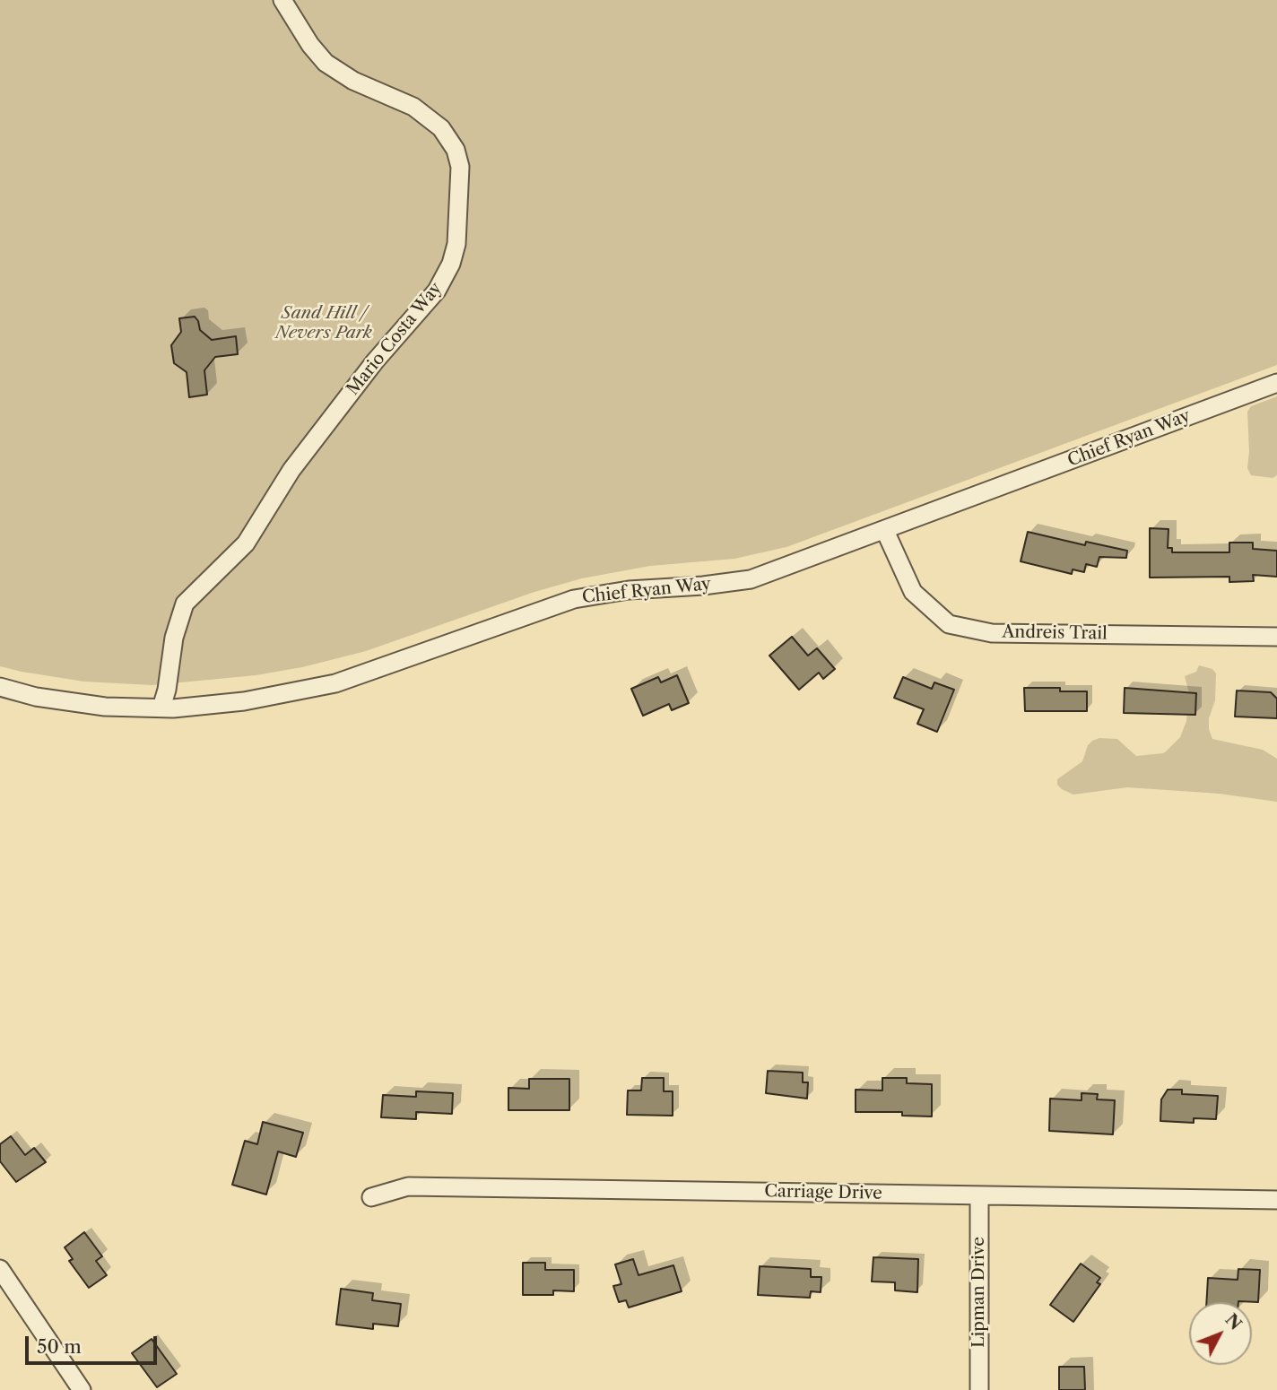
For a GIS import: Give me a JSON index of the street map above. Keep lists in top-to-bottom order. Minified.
{"streets":{"street":["Mario Costa Way","Chief Ryan Way","Andreis Trail","Carriage Drive","Lipman Drive"]},"crossings":[["Mario Costa Way","Chief Ryan Way"],["Chief Ryan Way","Andreis Trail"],["Carriage Drive","Lipman Drive"]],"parks":["Sand Hill / Nevers Park"],"scale_bar":"50 m","north":"top right"}
